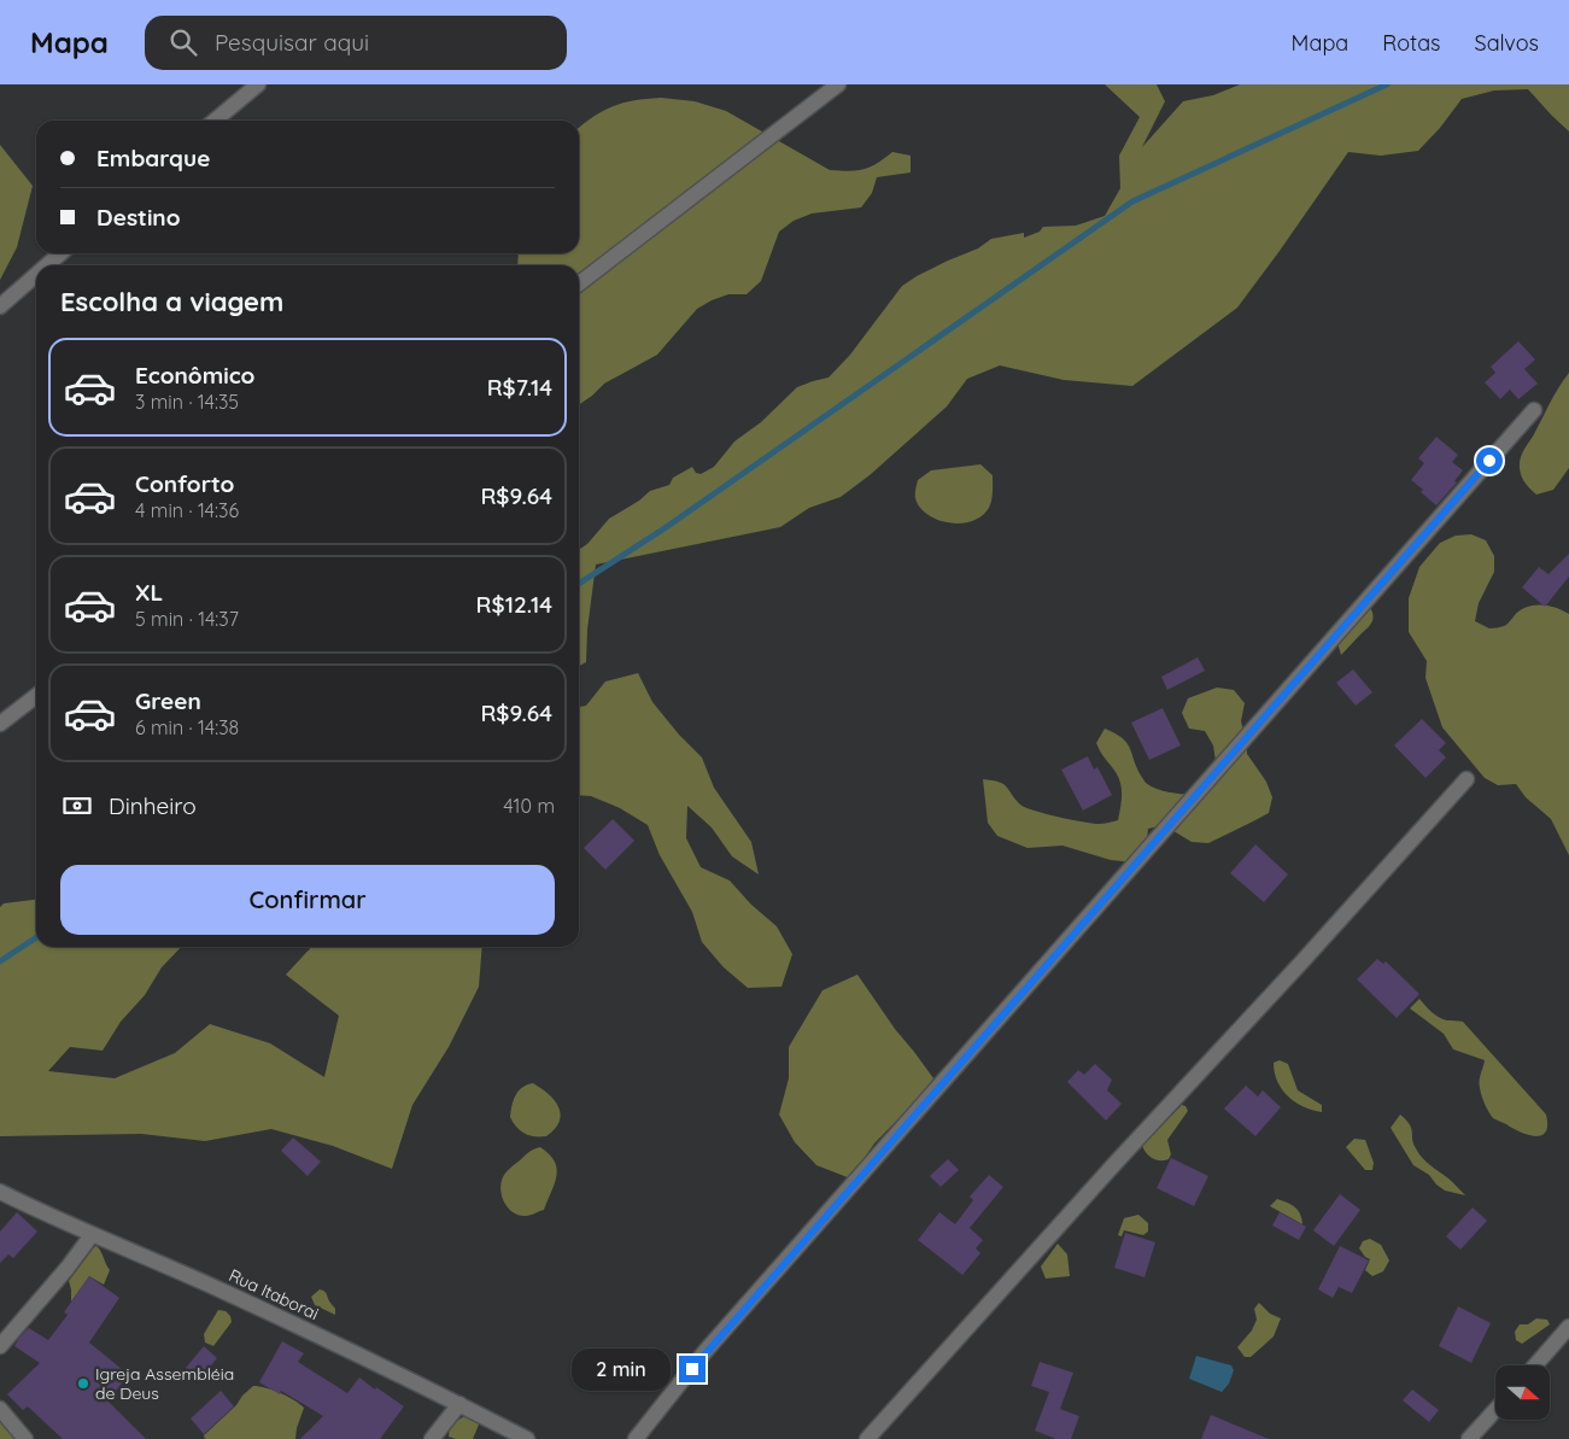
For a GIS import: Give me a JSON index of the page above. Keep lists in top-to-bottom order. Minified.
{"streets":{"street":["Rua Itaborai"]},"places":["Igreja Assembléia de Deus"],"north":"right","page":{"header":"Mapa","search":"Pesquisar aqui","nav":["Mapa","Rotas","Salvos"],"banner":["Embarque","Destino"],"heading":"Escolha a viagem","list":[{"name":"Econômico","note":"3 min · 14:35","value":"R$7.14"},{"name":"Conforto","note":"4 min · 14:36","value":"R$9.64"},{"name":"XL","note":"5 min · 14:37","value":"R$12.14"},{"name":"Green","note":"6 min · 14:38","value":"R$9.64"}],"pay":["Dinheiro","410 m"],"buttons":"Confirmar","bubble":"2 min"}}
